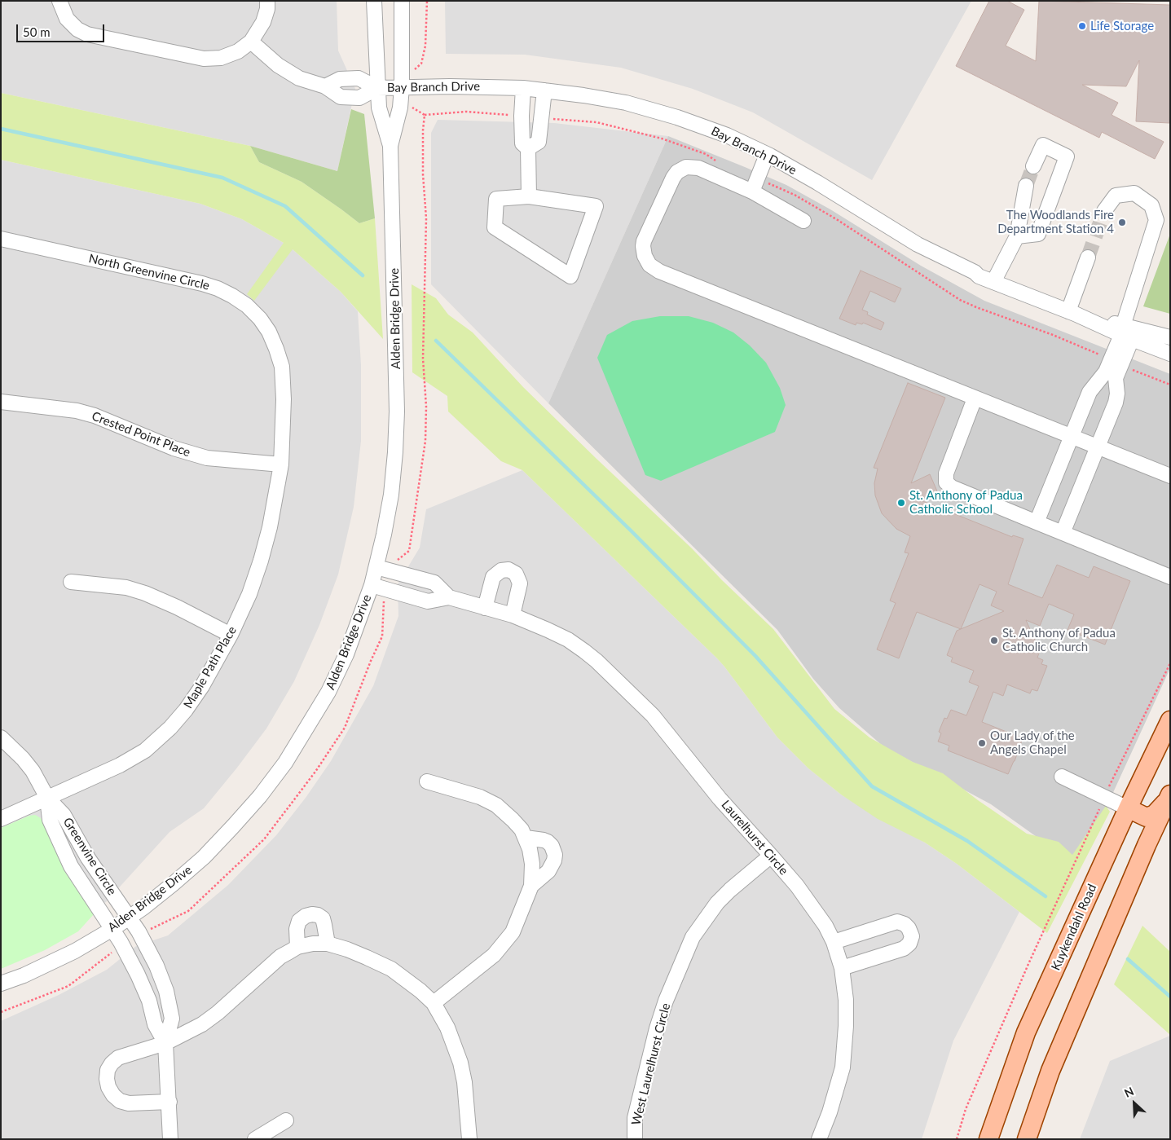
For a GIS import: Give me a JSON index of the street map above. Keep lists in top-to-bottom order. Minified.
{"streets":{"main road":["Kuykendahl Road"],"street":["Bay Branch Drive","North Greenvine Circle","Alden Bridge Drive","Crested Point Place","Maple Path Place","Laurelhurst Circle","Greenvine Circle","West Laurelhurst Circle"]},"crossings":[["Bay Branch Drive","Alden Bridge Drive"],["North Greenvine Circle","Crested Point Place"],["North Greenvine Circle","Maple Path Place"],["Alden Bridge Drive","Laurelhurst Circle"],["Alden Bridge Drive","Greenvine Circle"],["Crested Point Place","Maple Path Place"],["Maple Path Place","Greenvine Circle"],["Laurelhurst Circle","West Laurelhurst Circle"]],"places":["Life Storage","The Woodlands Fire Department Station 4","St. Anthony of Padua Catholic School","St. Anthony of Padua Catholic Church","Our Lady of the Angels Chapel"],"scale_bar":"50 m","north":"top left"}
